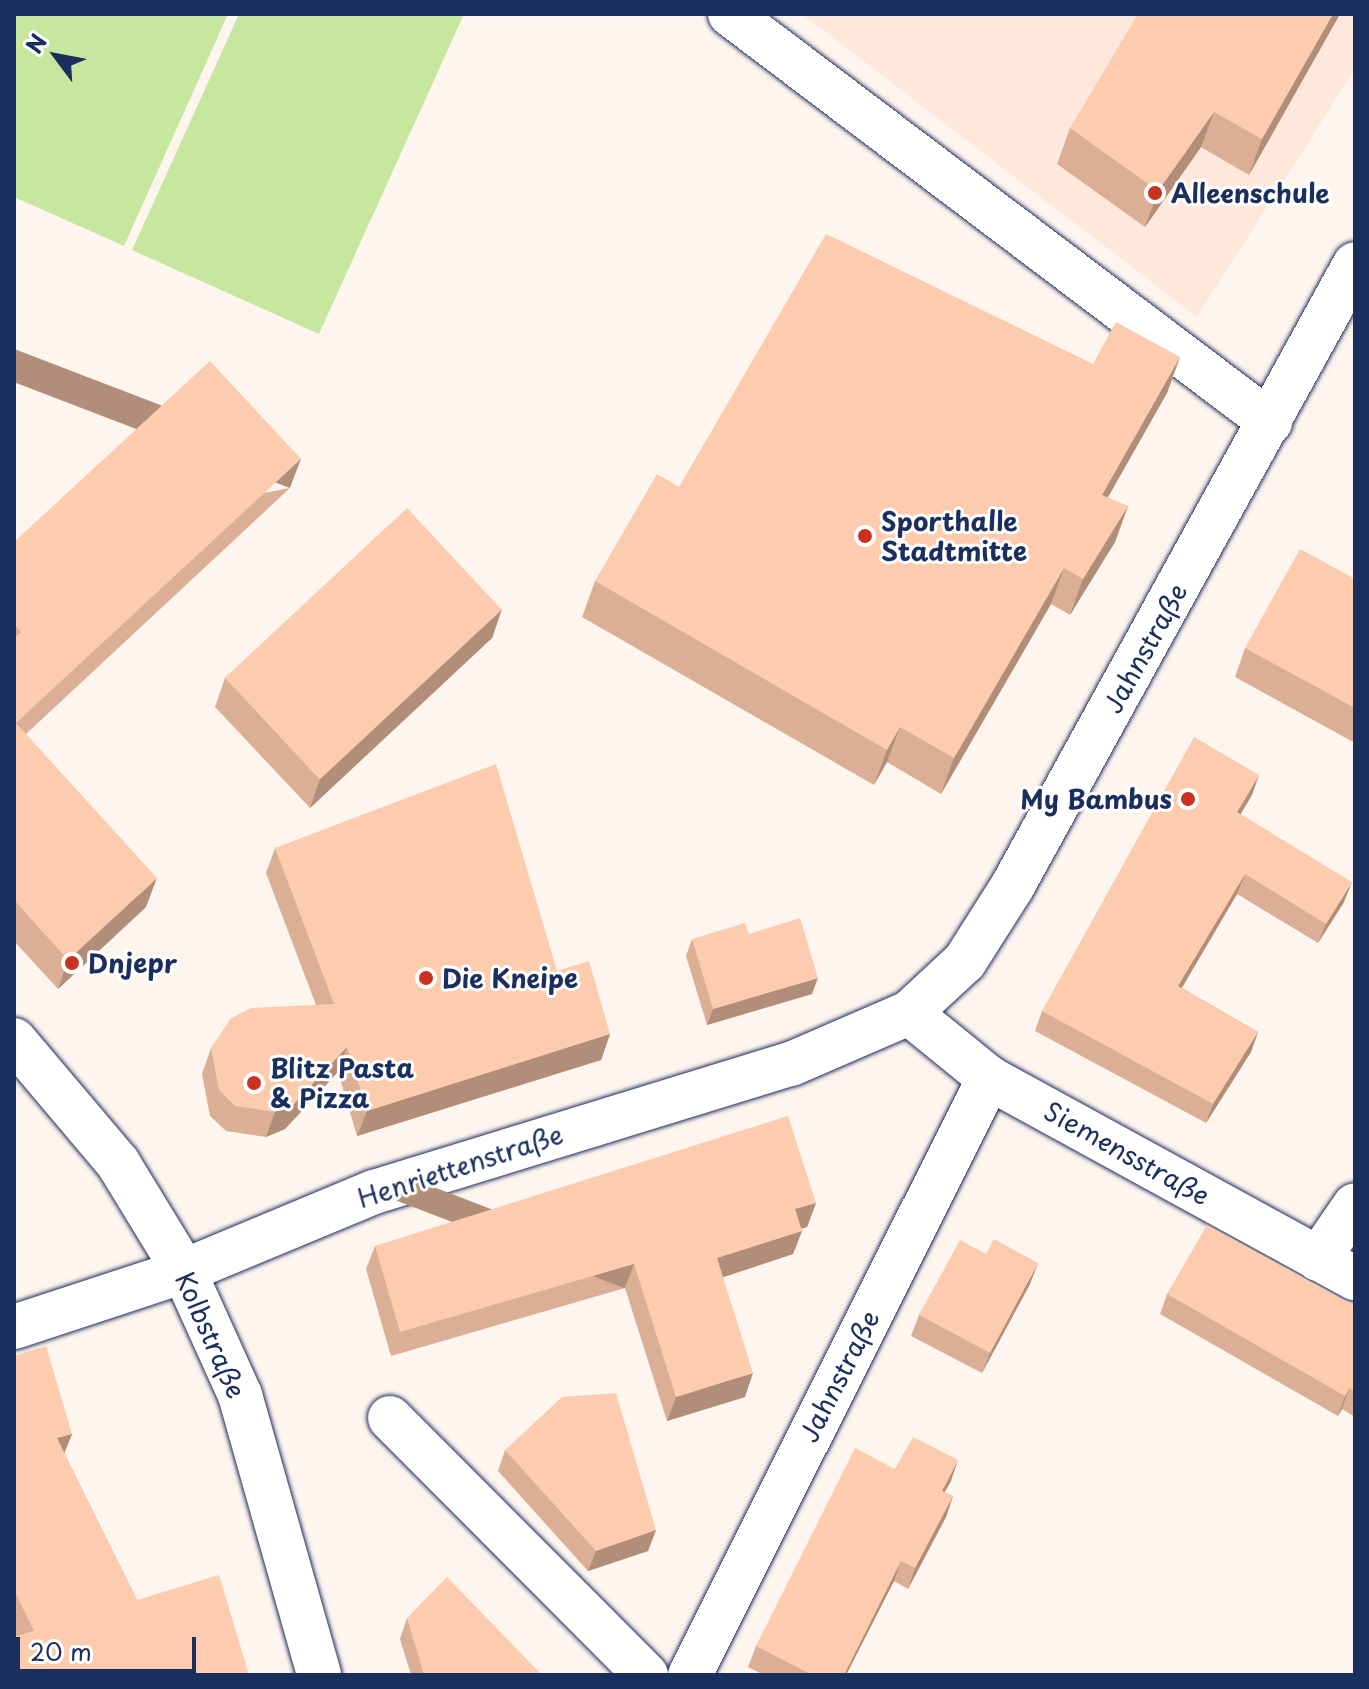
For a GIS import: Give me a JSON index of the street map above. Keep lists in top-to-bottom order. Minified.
{"streets":{"street":["Jahnstraße","Siemensstraße","Henriettenstraße","Kolbstraße"]},"crossings":[["Jahnstraße","Siemensstraße"],["Jahnstraße","Henriettenstraße"],["Siemensstraße","Henriettenstraße"],["Henriettenstraße","Kolbstraße"]],"places":["Alleenschule","Sporthalle Stadtmitte","My Bambus","Dnjepr","Die Kneipe","Blitz Pasta & Pizza"],"scale_bar":"20 m","north":"top left"}
